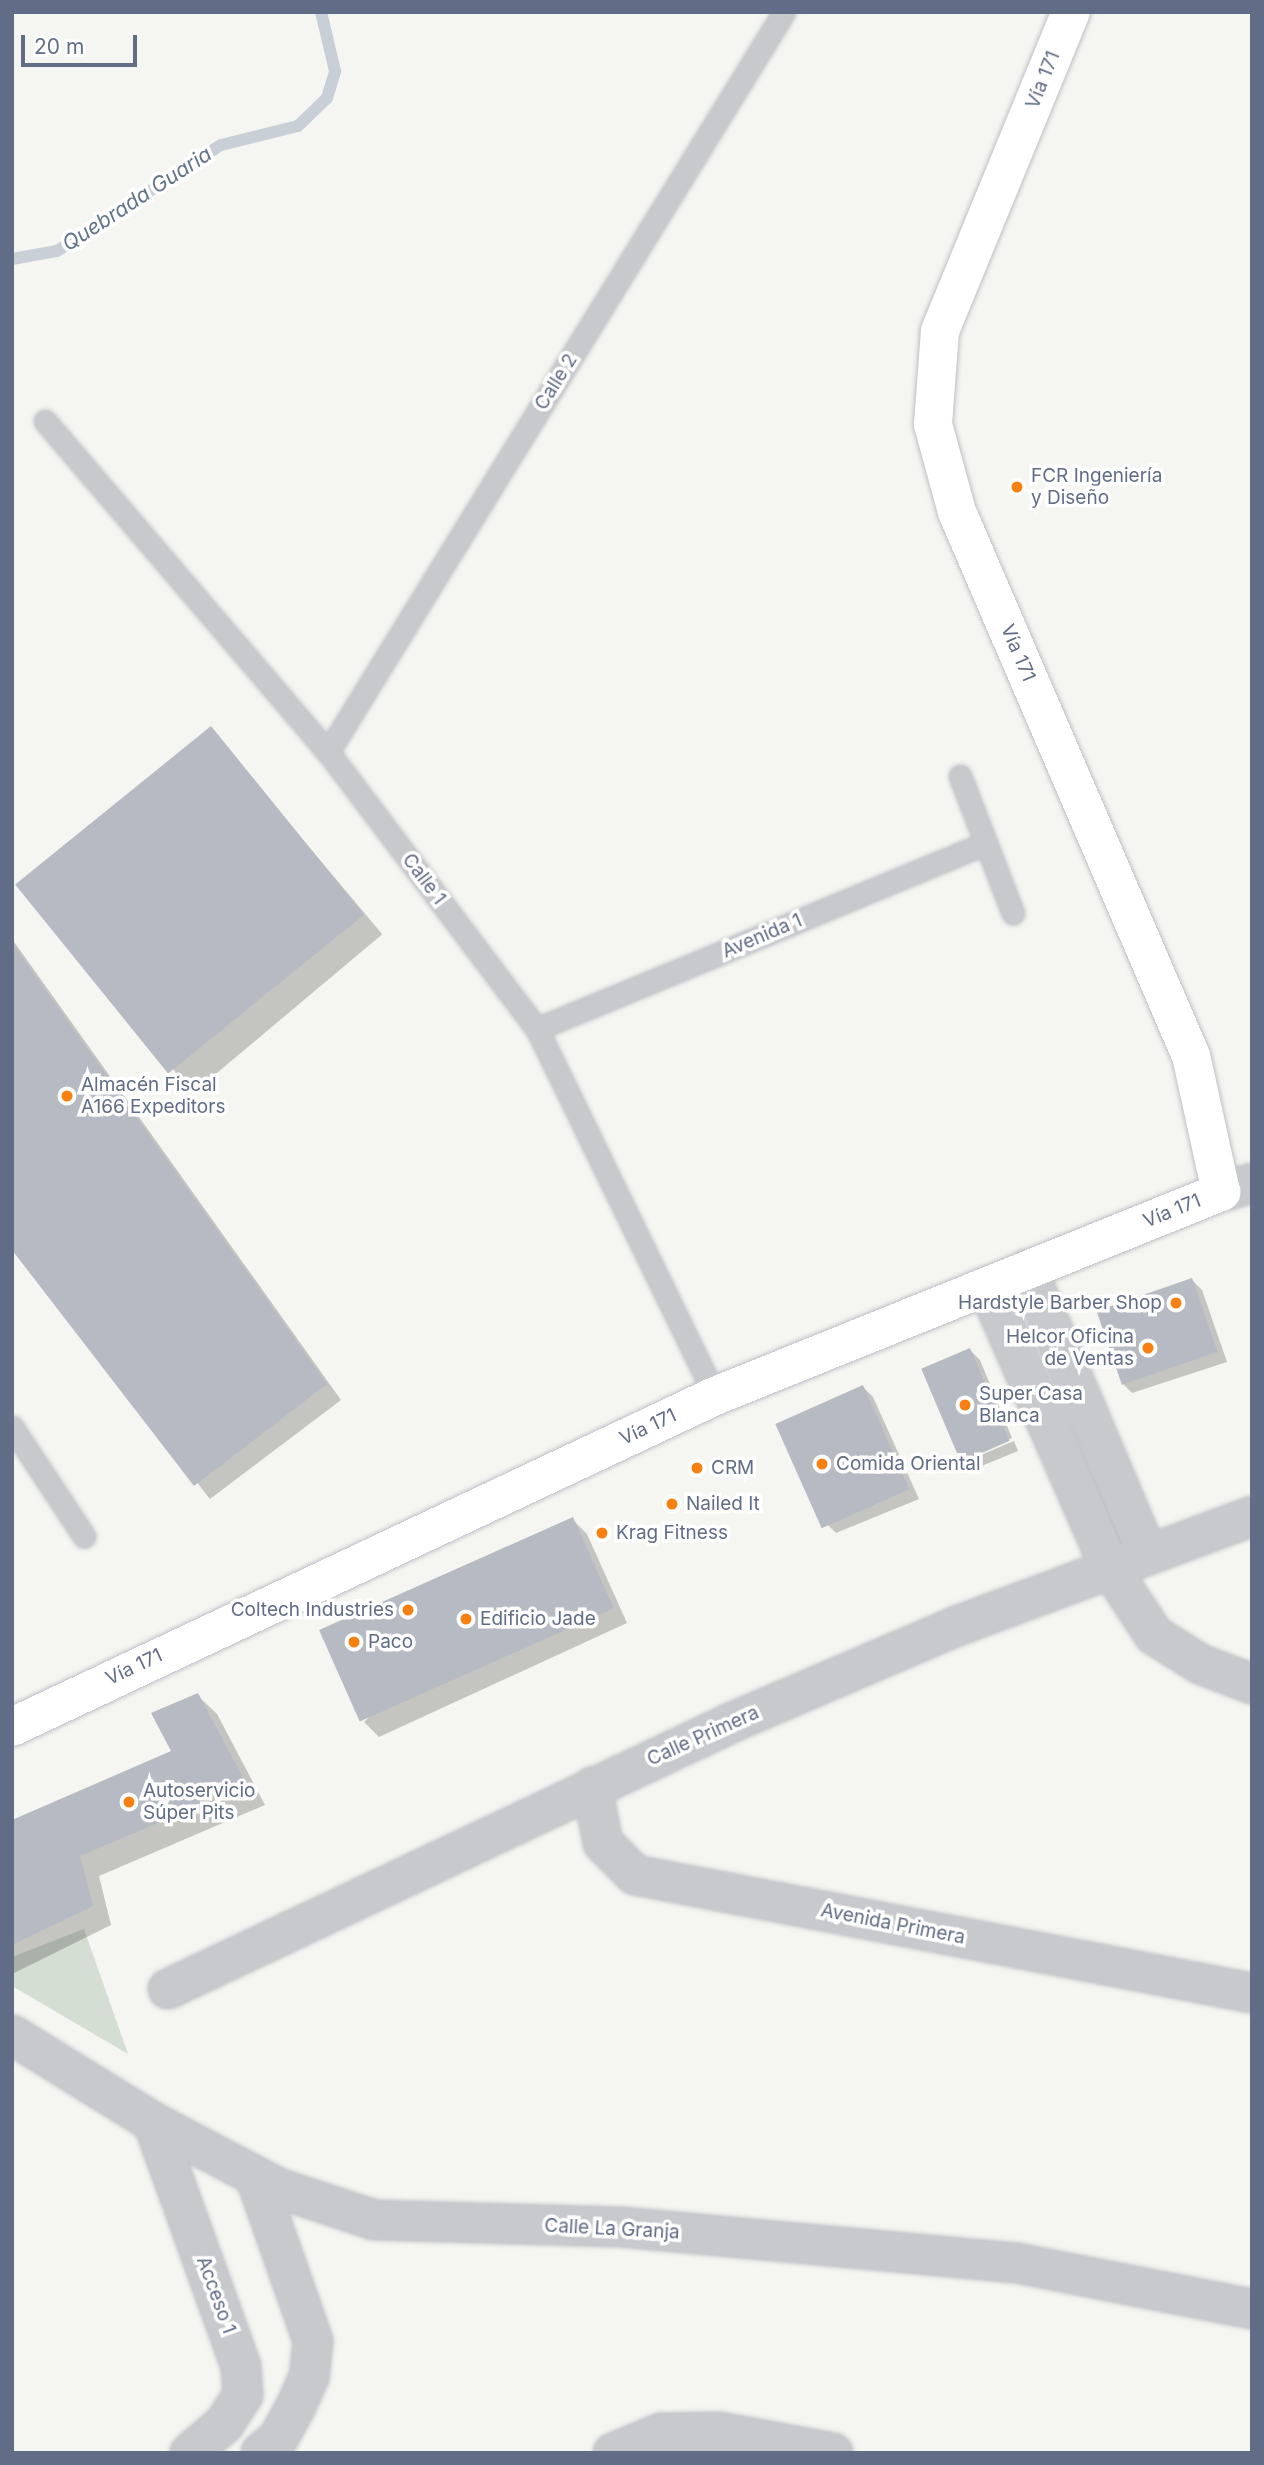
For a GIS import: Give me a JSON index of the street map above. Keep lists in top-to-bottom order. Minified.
{"streets":{"main road":["Vía 171"],"street":["Calle Primera","Avenida Primera","Calle La Granja","Acceso 1"],"lane":["Calle 2","Calle 1","Avenida 1"]},"crossings":[["Vía 171","Calle 1"],["Calle 2","Calle 1"],["Calle 1","Avenida 1"],["Calle Primera","Avenida Primera"],["Calle La Granja","Acceso 1"]],"water":["Quebrada Guaria"],"places":["FCR Ingeniería y Diseño","Almacén Fiscal A166 Expeditors","Hardstyle Barber Shop","Helcor Oficina de Ventas","Super Casa Blanca","Comida Oriental","CRM","Nailed It","Krag Fitness","Coltech Industries","Edificio Jade","Paco","Autoservicio Súper Pits"],"scale_bar":"20 m"}
